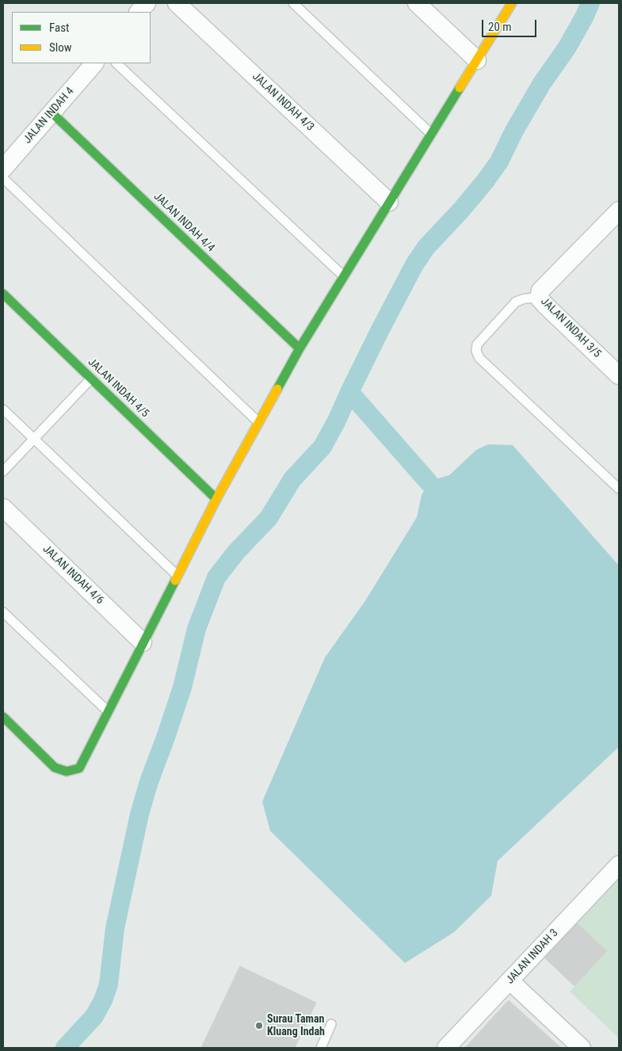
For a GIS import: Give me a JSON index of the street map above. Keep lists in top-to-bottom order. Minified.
{"streets":{"street":["JALAN INDAH 4/3","JALAN INDAH 4","JALAN INDAH 4/4","JALAN INDAH 3/5","JALAN INDAH 4/5","JALAN INDAH 4/6","JALAN INDAH 3"]},"crossings":[["JALAN INDAH 4","JALAN INDAH 4/4"]],"places":["Surau Taman Kluang Indah"],"legend":["Fast","Slow"],"scale_bar":"20 m"}
